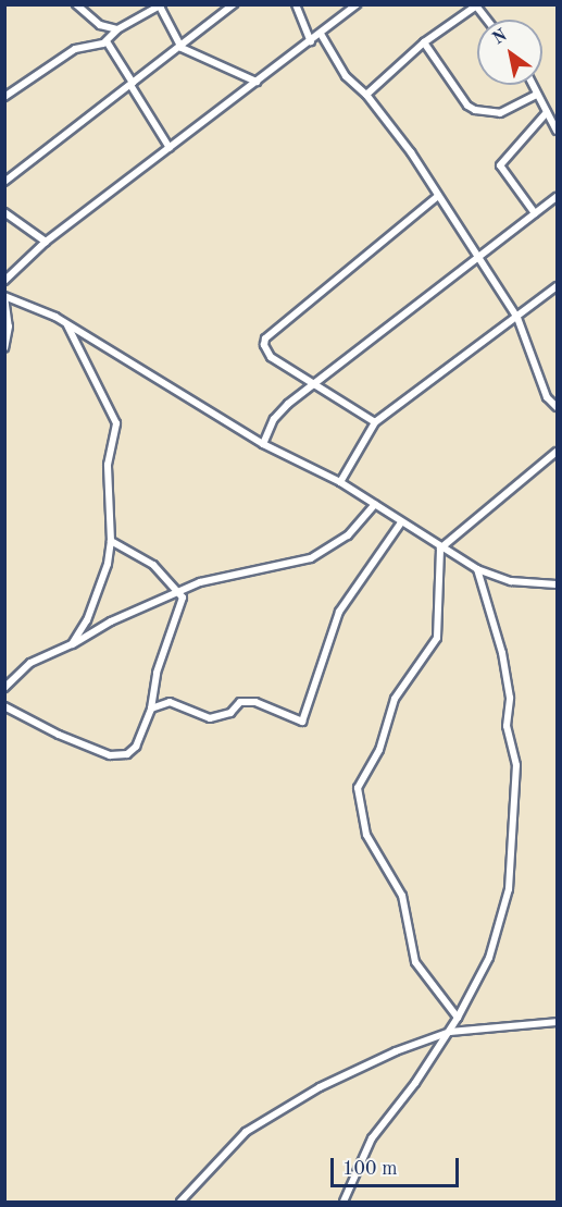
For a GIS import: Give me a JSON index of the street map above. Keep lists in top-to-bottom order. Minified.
{"scale_bar":"100 m","north":"top left"}
